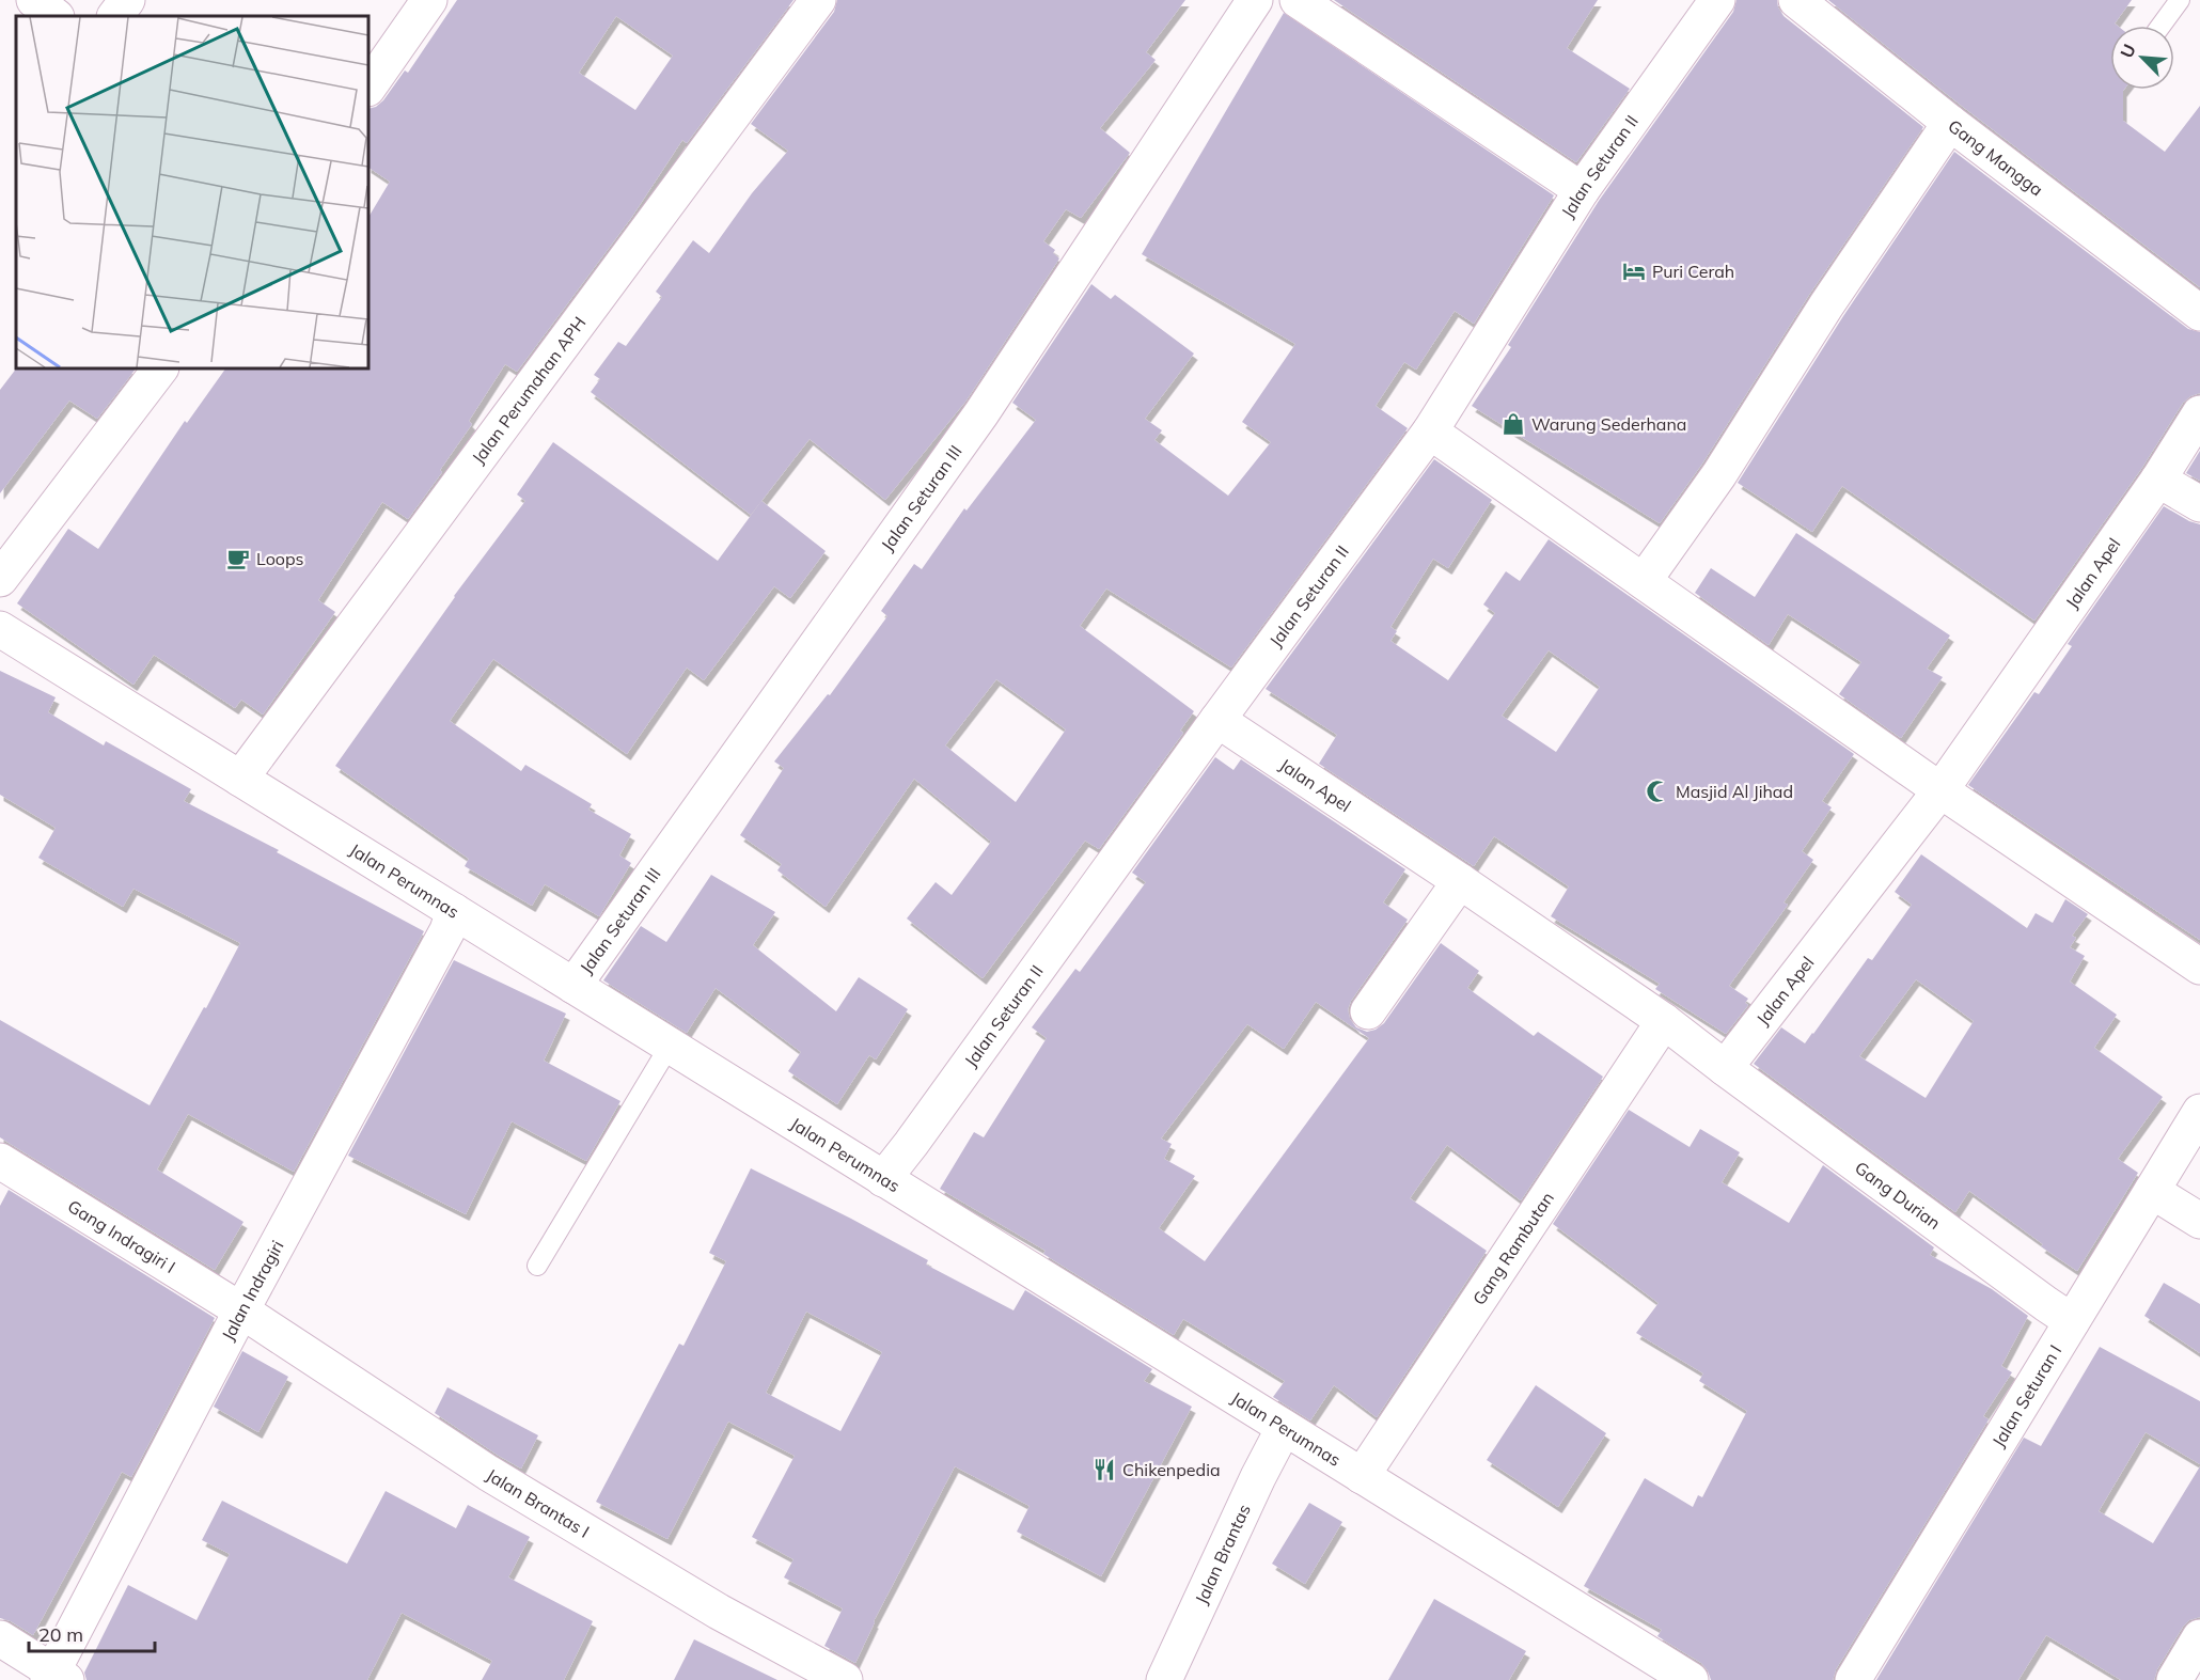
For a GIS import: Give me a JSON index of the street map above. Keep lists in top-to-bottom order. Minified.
{"streets":{"street":["Gang Mangga","Jalan Seturan II","Jalan Perumahan APH","Jalan Seturan III","Jalan Apel","Jalan Perumnas","Gang Durian","Gang Indragiri I","Gang Rambutan","Jalan Indragiri","Jalan Seturan I","Jalan Brantas I","Jalan Brantas"]},"crossings":[["Jalan Seturan II","Jalan Apel"],["Jalan Seturan II","Jalan Perumnas"],["Jalan Perumahan APH","Jalan Perumnas"],["Jalan Seturan III","Jalan Perumnas"],["Jalan Apel","Gang Durian"],["Jalan Apel","Gang Rambutan"],["Jalan Perumnas","Gang Rambutan"],["Jalan Perumnas","Jalan Indragiri"],["Jalan Perumnas","Jalan Brantas"],["Gang Durian","Jalan Seturan I"],["Gang Indragiri I","Jalan Indragiri"],["Gang Indragiri I","Jalan Brantas I"],["Jalan Indragiri","Jalan Brantas I"]],"places":{"hotel":["Puri Cerah"],"shop":["Warung Sederhana"],"cafe":["Loops"],"mosque":["Masjid Al Jihad"],"restaurant":["Chikenpedia"]},"scale_bar":"20 m","north":"top left"}
